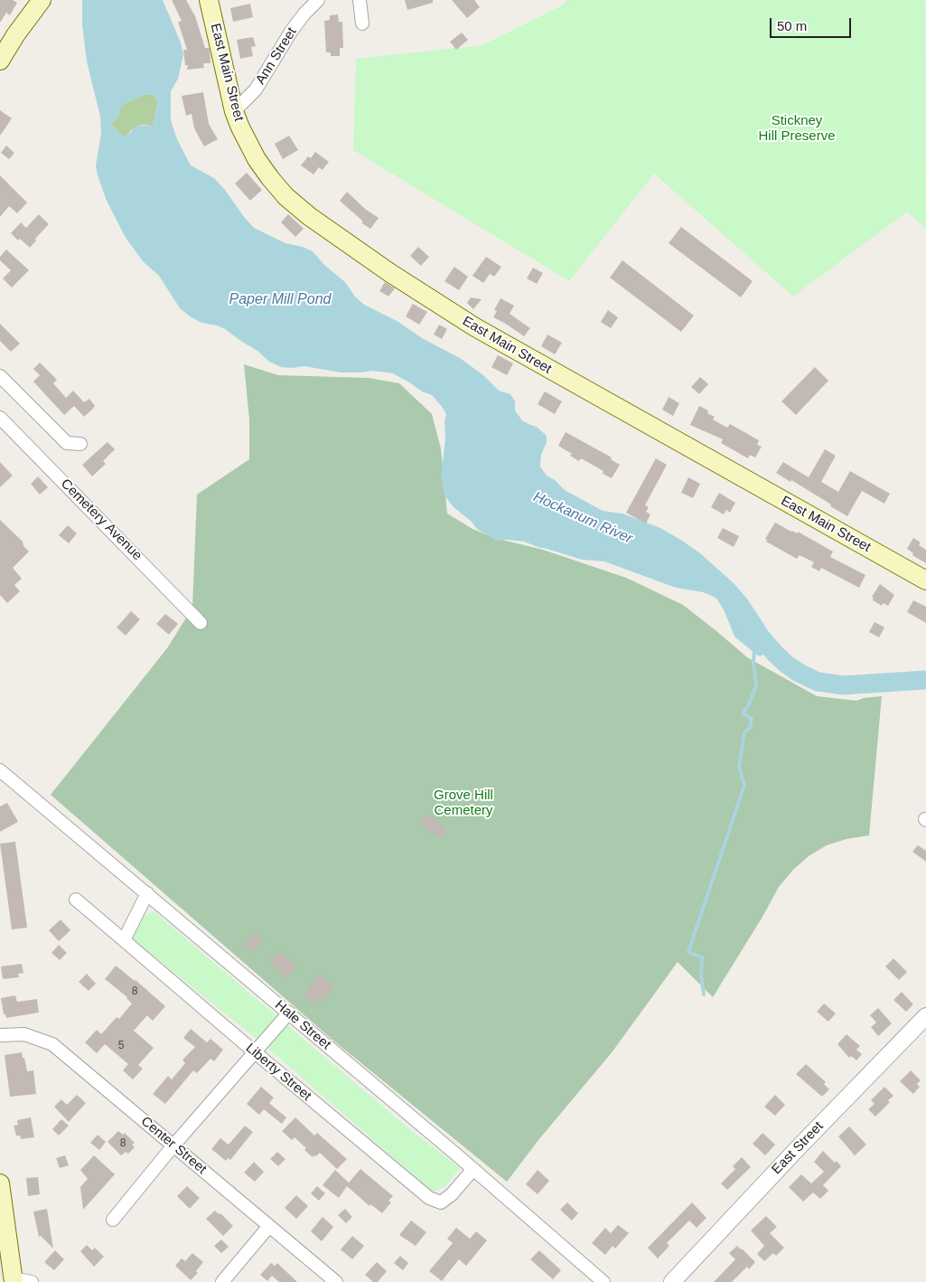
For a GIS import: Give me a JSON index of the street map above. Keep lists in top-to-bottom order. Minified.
{"streets":{"main road":["East Main Street"],"street":["Ann Street","Cemetery Avenue","Hale Street","Liberty Street","Center Street","East Street"]},"crossings":[["Ann Street","East Main Street"],["Hale Street","Liberty Street"]],"water":["Paper Mill Pond","Hockanum River"],"parks":["Stickney Hill Preserve","Grove Hill Cemetery"],"house_numbers":["8","5","8"],"scale_bar":"50 m"}
